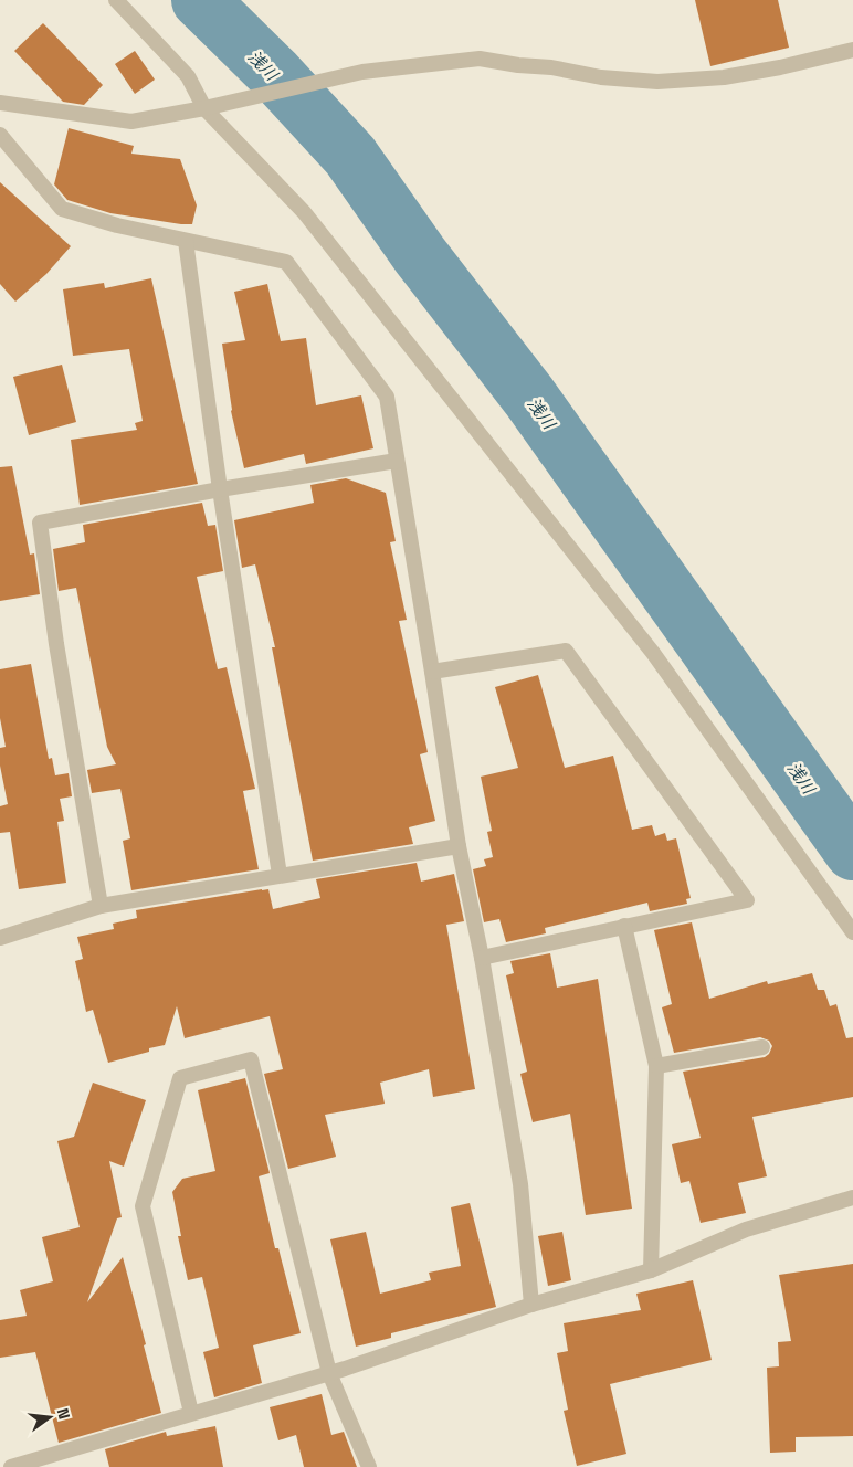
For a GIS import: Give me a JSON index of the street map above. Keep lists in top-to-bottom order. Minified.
{"water":["浅川"],"north":"right"}
